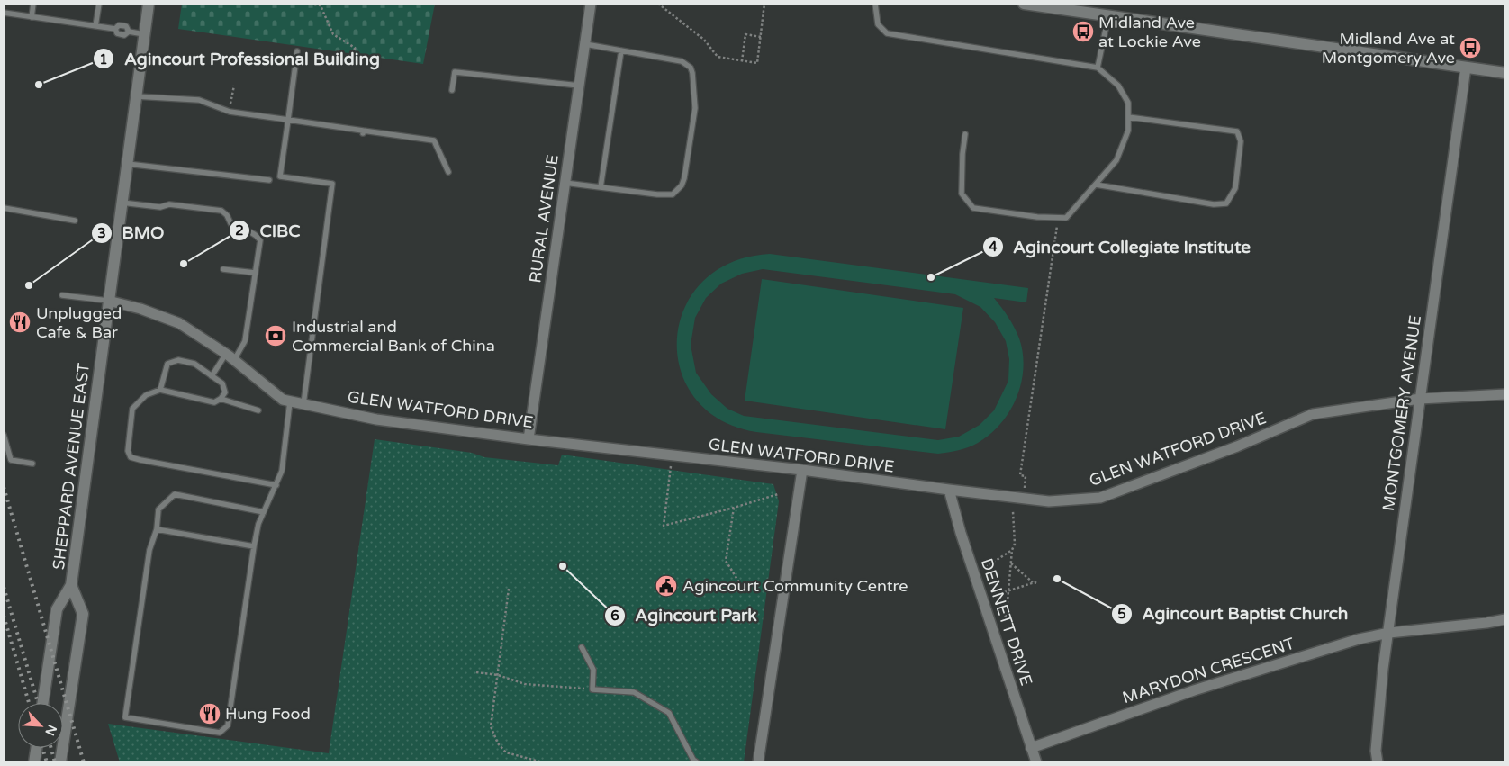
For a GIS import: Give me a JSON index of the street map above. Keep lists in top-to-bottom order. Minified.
{"streets":{"main road":["SHEPPARD AVENUE EAST"],"street":["RURAL AVENUE","GLEN WATFORD DRIVE","MONTGOMERY AVENUE","DENNETT DRIVE","MARYDON CRESCENT"]},"crossings":[["RURAL AVENUE","GLEN WATFORD DRIVE"],["GLEN WATFORD DRIVE","MONTGOMERY AVENUE"],["GLEN WATFORD DRIVE","SHEPPARD AVENUE EAST"],["GLEN WATFORD DRIVE","DENNETT DRIVE"],["MONTGOMERY AVENUE","MARYDON CRESCENT"],["DENNETT DRIVE","MARYDON CRESCENT"]],"places":{"bus stop":["Midland Ave at Lockie Ave","Midland Ave at Montgomery Ave"],"other":["Agincourt Professional Building","CIBC","Agincourt Collegiate Institute","BMO","Agincourt Park","Agincourt Baptist Church"],"restaurant":["Unplugged Cafe & Bar","Hung Food"],"bank":["Industrial and Commercial Bank of China"],"public building":["Agincourt Community Centre"]},"north":"bottom right"}
